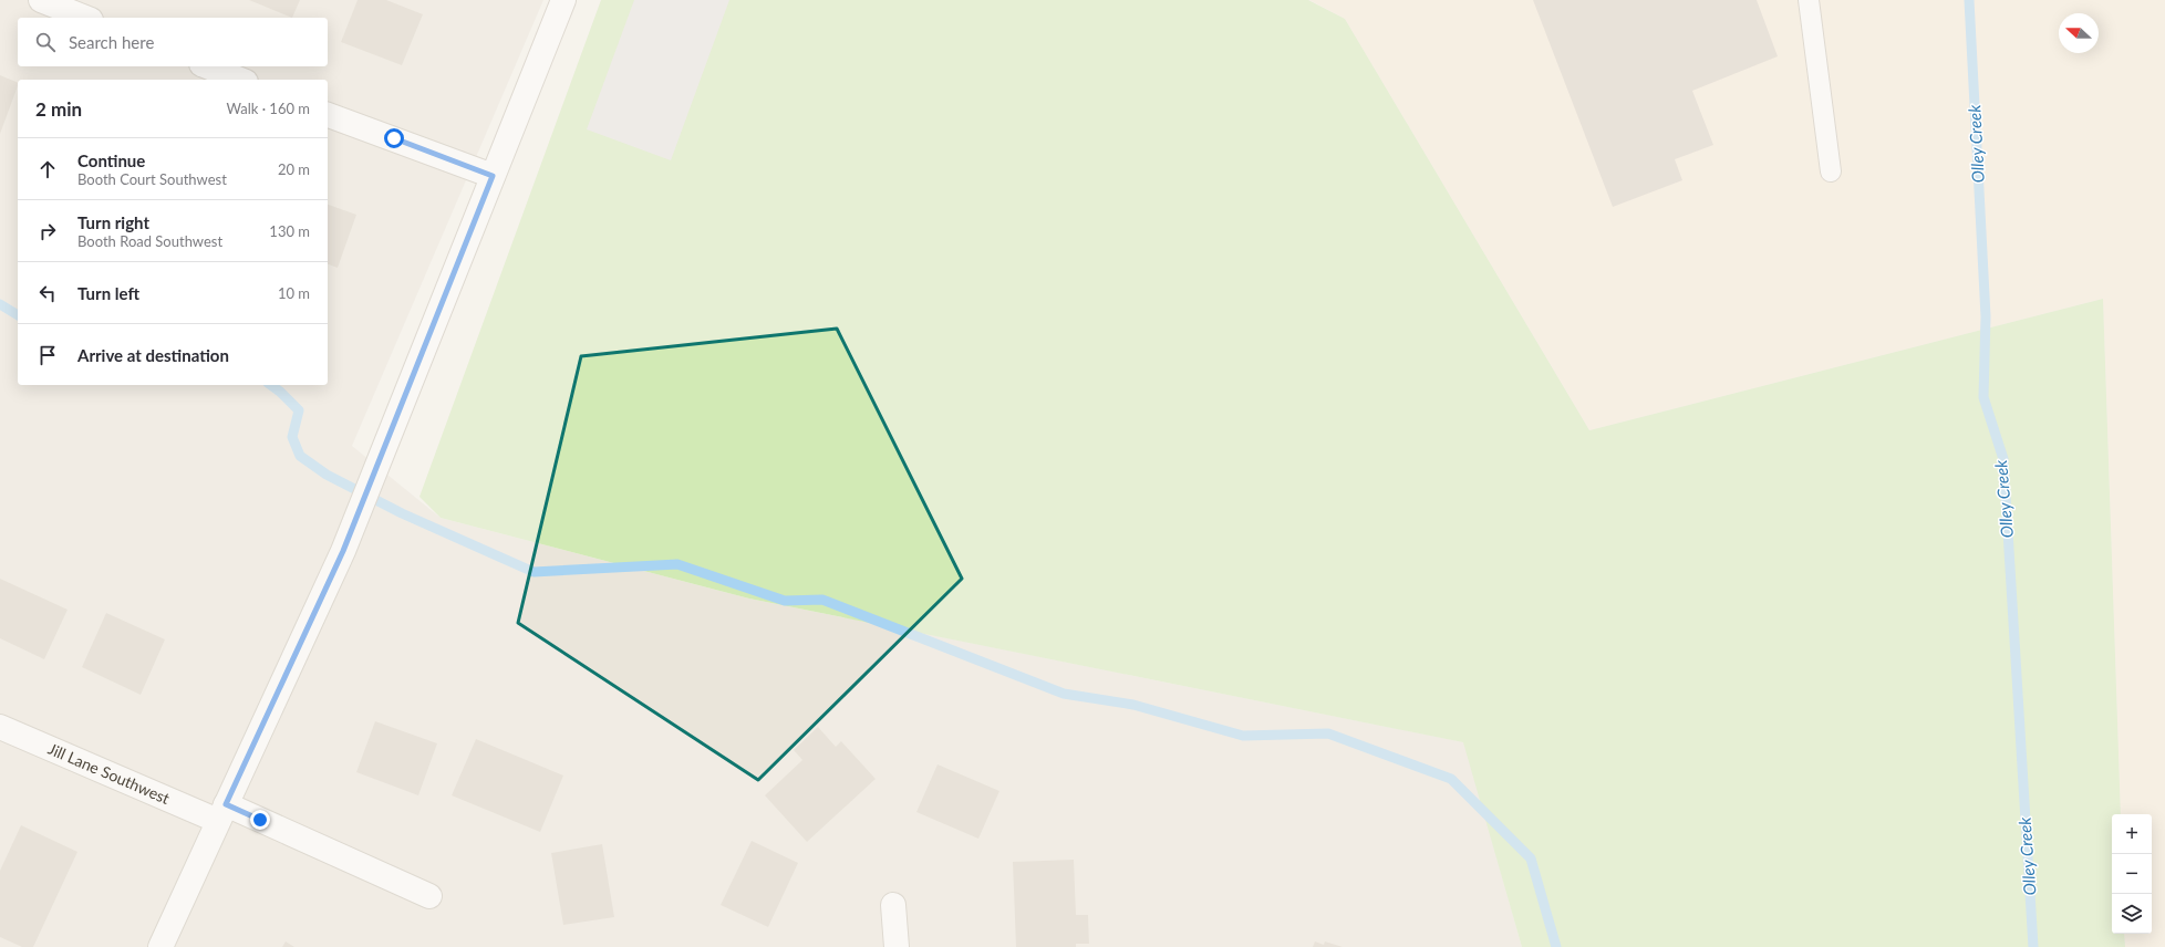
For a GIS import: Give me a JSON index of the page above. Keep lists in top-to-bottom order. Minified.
{"streets":{"street":["Jill Lane Southwest"]},"water":["Olley Creek"],"north":"left","page":{"search":"Search here","heading":["2 min","Walk · 160 m"],"list":[["Continue","Booth Court Southwest","20 m"],["Turn right","Booth Road Southwest","130 m"],["Turn left","10 m"],"Arrive at destination"],"map_buttons":["+","−"]}}
